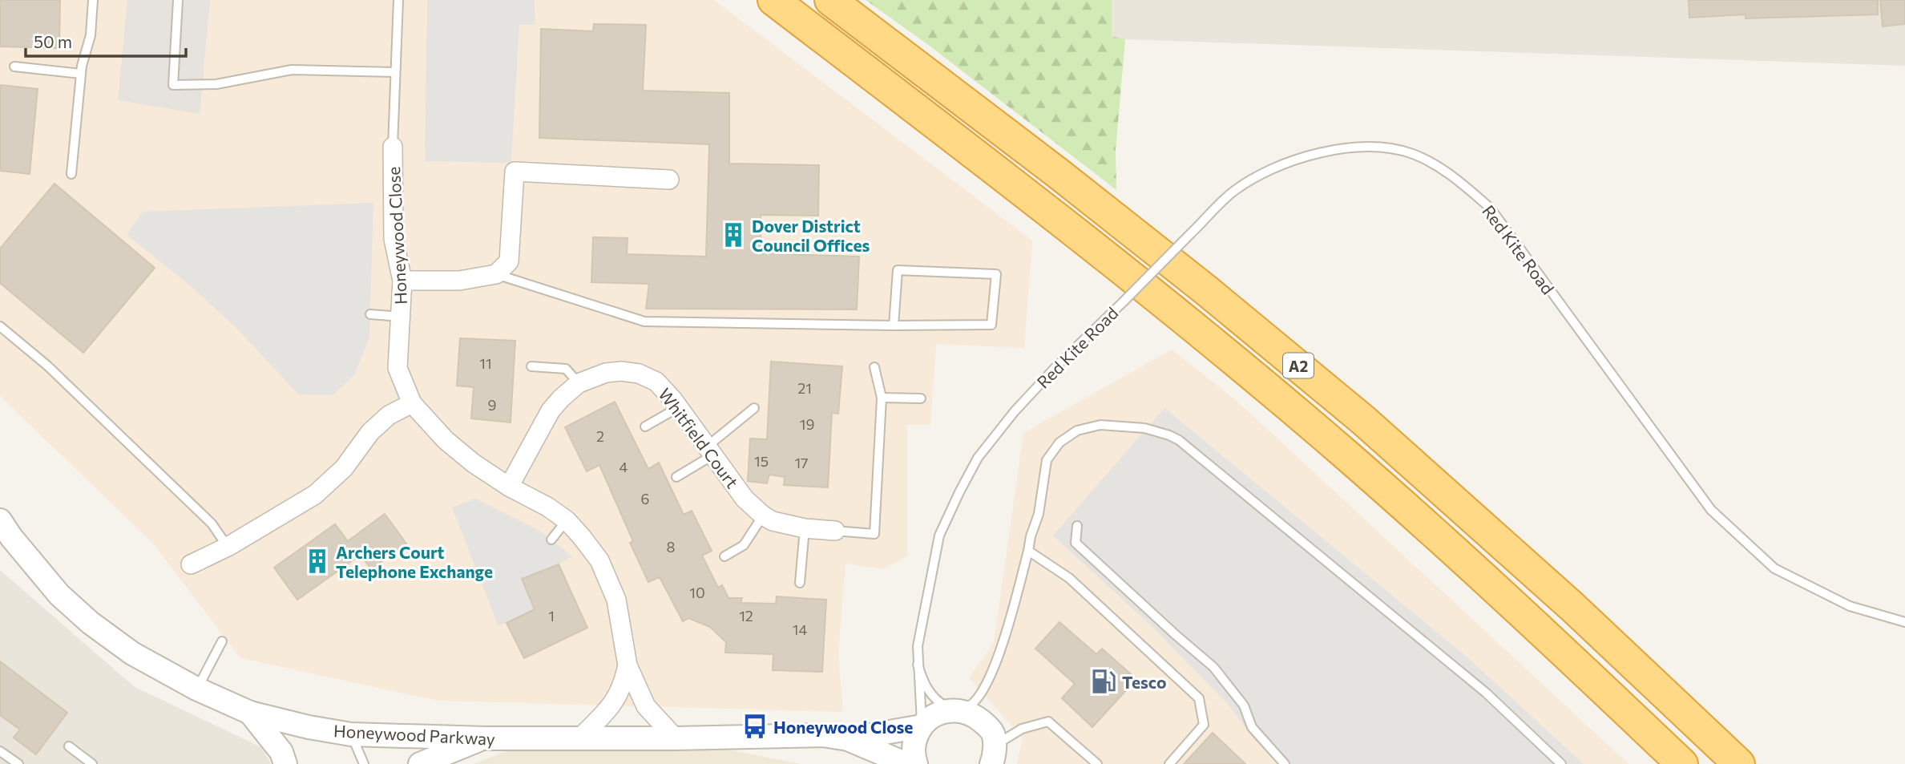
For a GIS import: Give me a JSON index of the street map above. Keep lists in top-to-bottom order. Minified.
{"streets":{"highway":["A2"],"street":["Honeywood Close","Whitfield Court","Honeywood Parkway"],"lane":["Red Kite Road"]},"crossings":[["Honeywood Close","Whitfield Court"],["Honeywood Close","Honeywood Parkway"],["Red Kite Road","Honeywood Parkway"]],"places":{"building":["Dover District Council Offices","Archers Court Telephone Exchange"],"fuel station":["Tesco"],"bus stop":["Honeywood Close"]},"house_numbers":["11","21","9","19","2","15","17","4","6","8","10","1","12","14"],"scale_bar":"50 m"}
